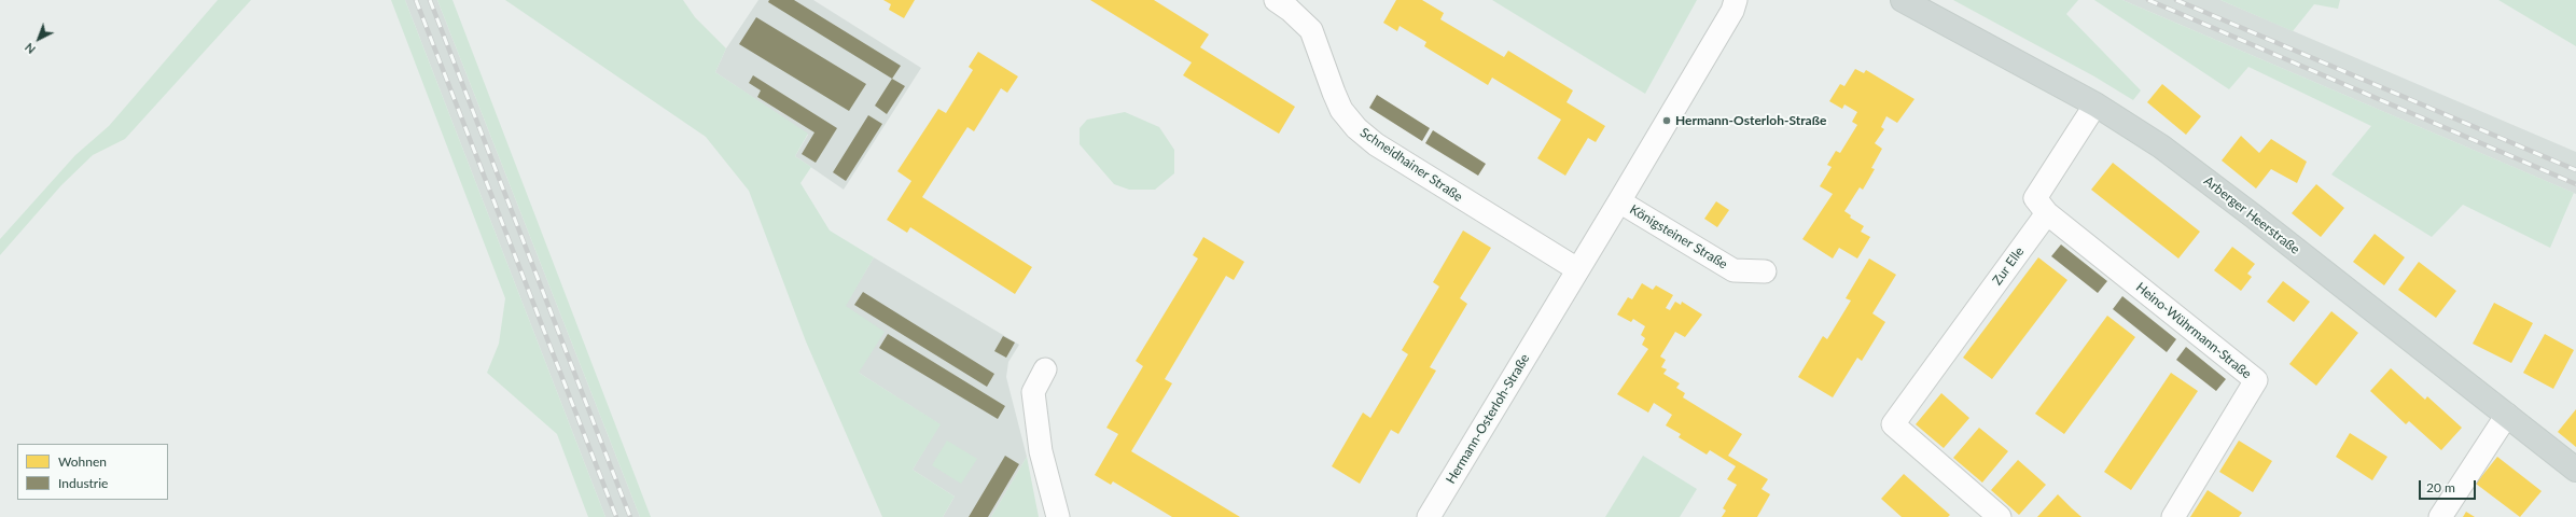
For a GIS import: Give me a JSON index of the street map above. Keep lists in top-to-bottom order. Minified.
{"streets":{"main road":["Arberger Heerstraße"],"street":["Schneidhainer Straße","Königsteiner Straße","Zur Elle","Heino-Wührmann-Straße","Hermann-Osterloh-Straße"]},"crossings":[["Schneidhainer Straße","Hermann-Osterloh-Straße"],["Königsteiner Straße","Hermann-Osterloh-Straße"],["Zur Elle","Heino-Wührmann-Straße"]],"places":["Hermann-Osterloh-Straße"],"legend":["Wohnen","Industrie"],"scale_bar":"20 m","north":"bottom left"}
